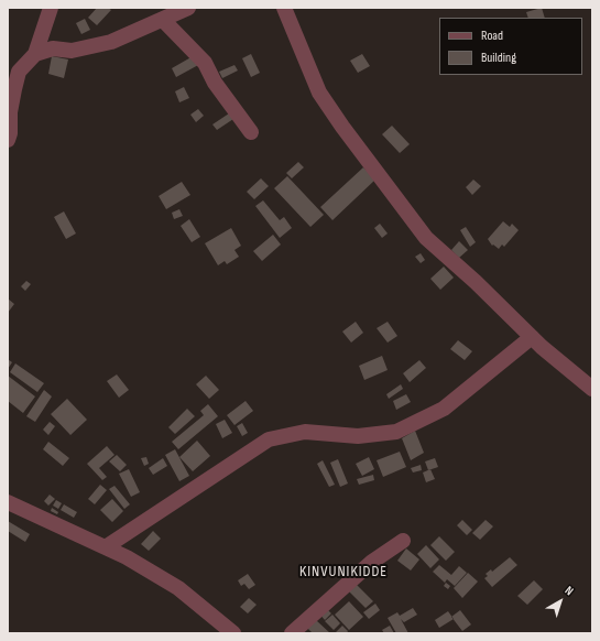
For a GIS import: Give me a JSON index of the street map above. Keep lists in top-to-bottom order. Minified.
{"districts":["KINVUNIKIDDE"],"legend":["Road","Building"],"north":"top right"}
